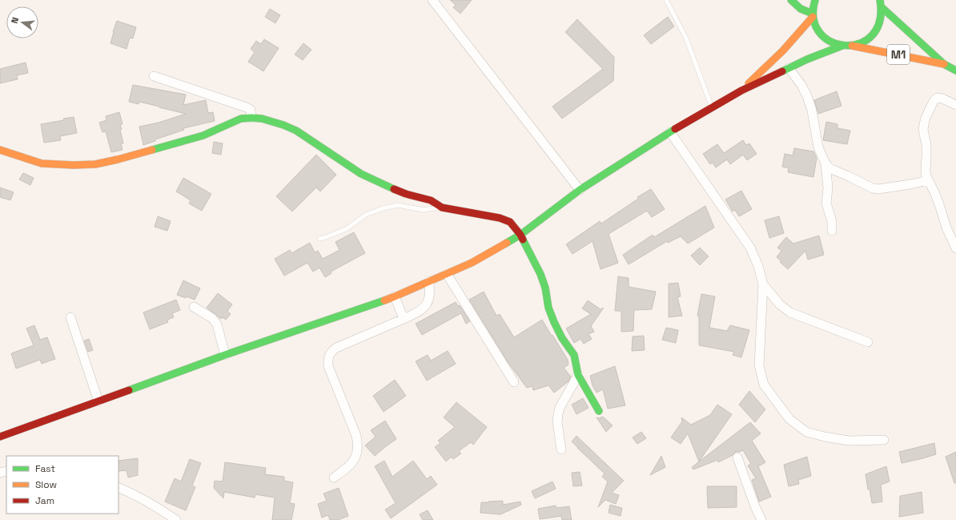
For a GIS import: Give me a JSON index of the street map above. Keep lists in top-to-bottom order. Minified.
{"streets":{"main road":["M1"]},"legend":["Fast","Slow","Jam"],"north":"left"}
